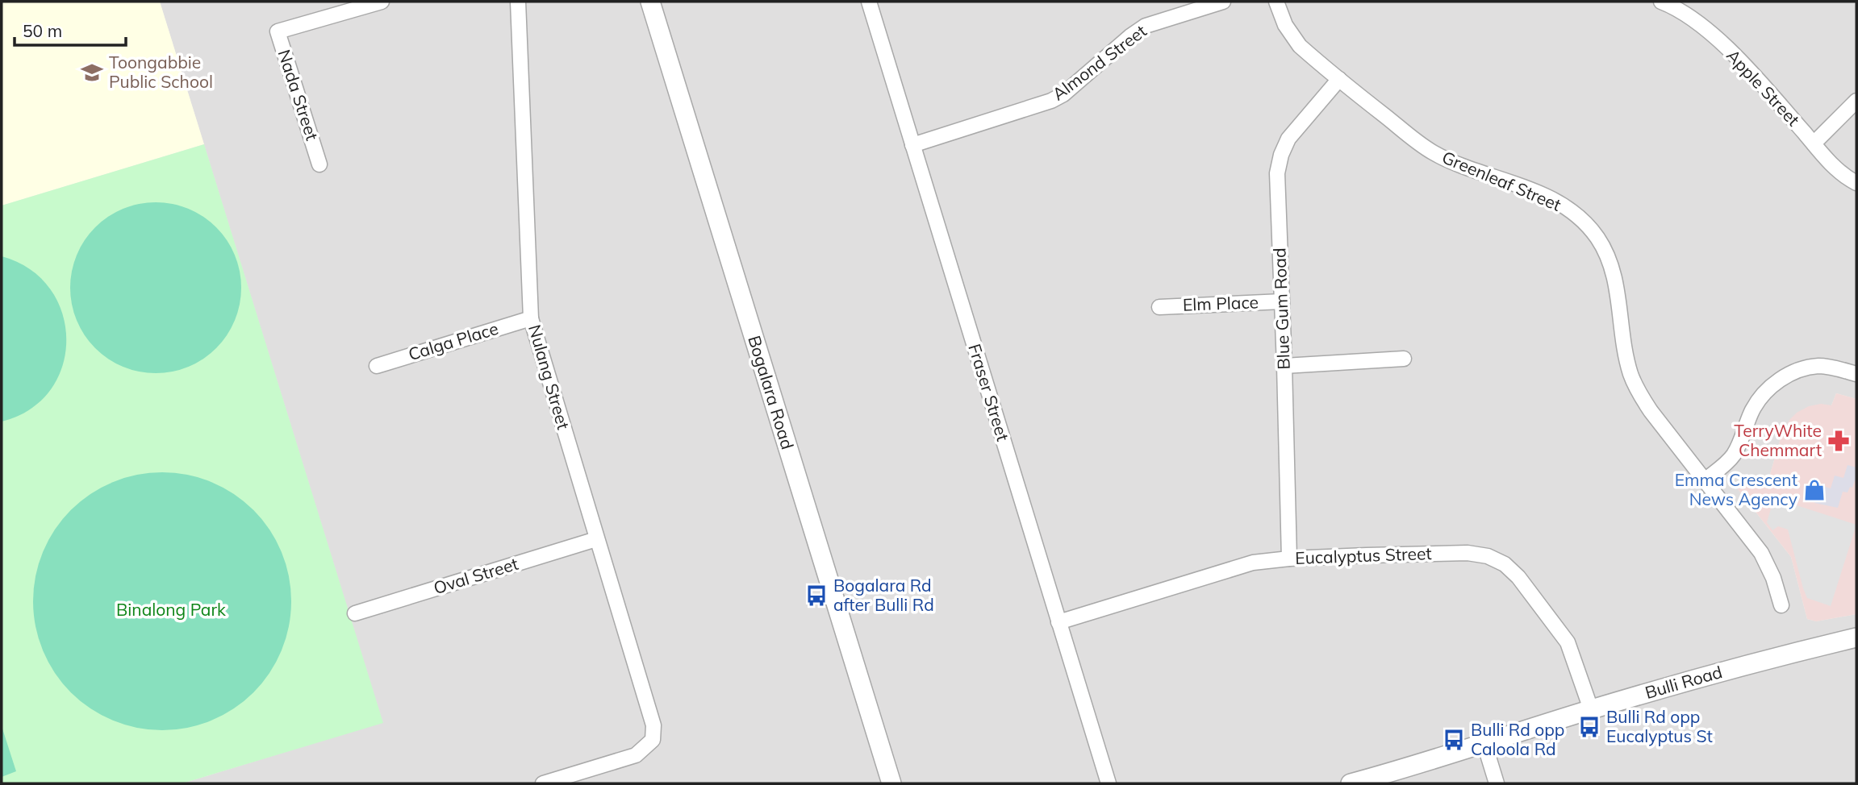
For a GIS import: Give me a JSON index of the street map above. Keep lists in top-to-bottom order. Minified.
{"streets":{"street":["Almond Street","Apple Street","Nada Street","Greenleaf Street","Elm Place","Blue Gum Road","Calga Place","Nulang Street","Bogalara Road","Fraser Street","Eucalyptus Street","Oval Street","Bulli Road"]},"crossings":[["Almond Street","Fraser Street"],["Greenleaf Street","Blue Gum Road"],["Elm Place","Blue Gum Road"],["Blue Gum Road","Eucalyptus Street"],["Calga Place","Nulang Street"],["Nulang Street","Oval Street"],["Fraser Street","Eucalyptus Street"],["Eucalyptus Street","Bulli Road"]],"parks":["Binalong Park"],"places":{"school or university":["Toongabbie Public School"],"pharmacy":["TerryWhite Chemmart"],"shop":["Emma Crescent News Agency"],"bus stop":["Bogalara Rd after Bulli Rd","Bulli Rd opp Eucalyptus St","Bulli Rd opp Caloola Rd"]},"scale_bar":"50 m"}
